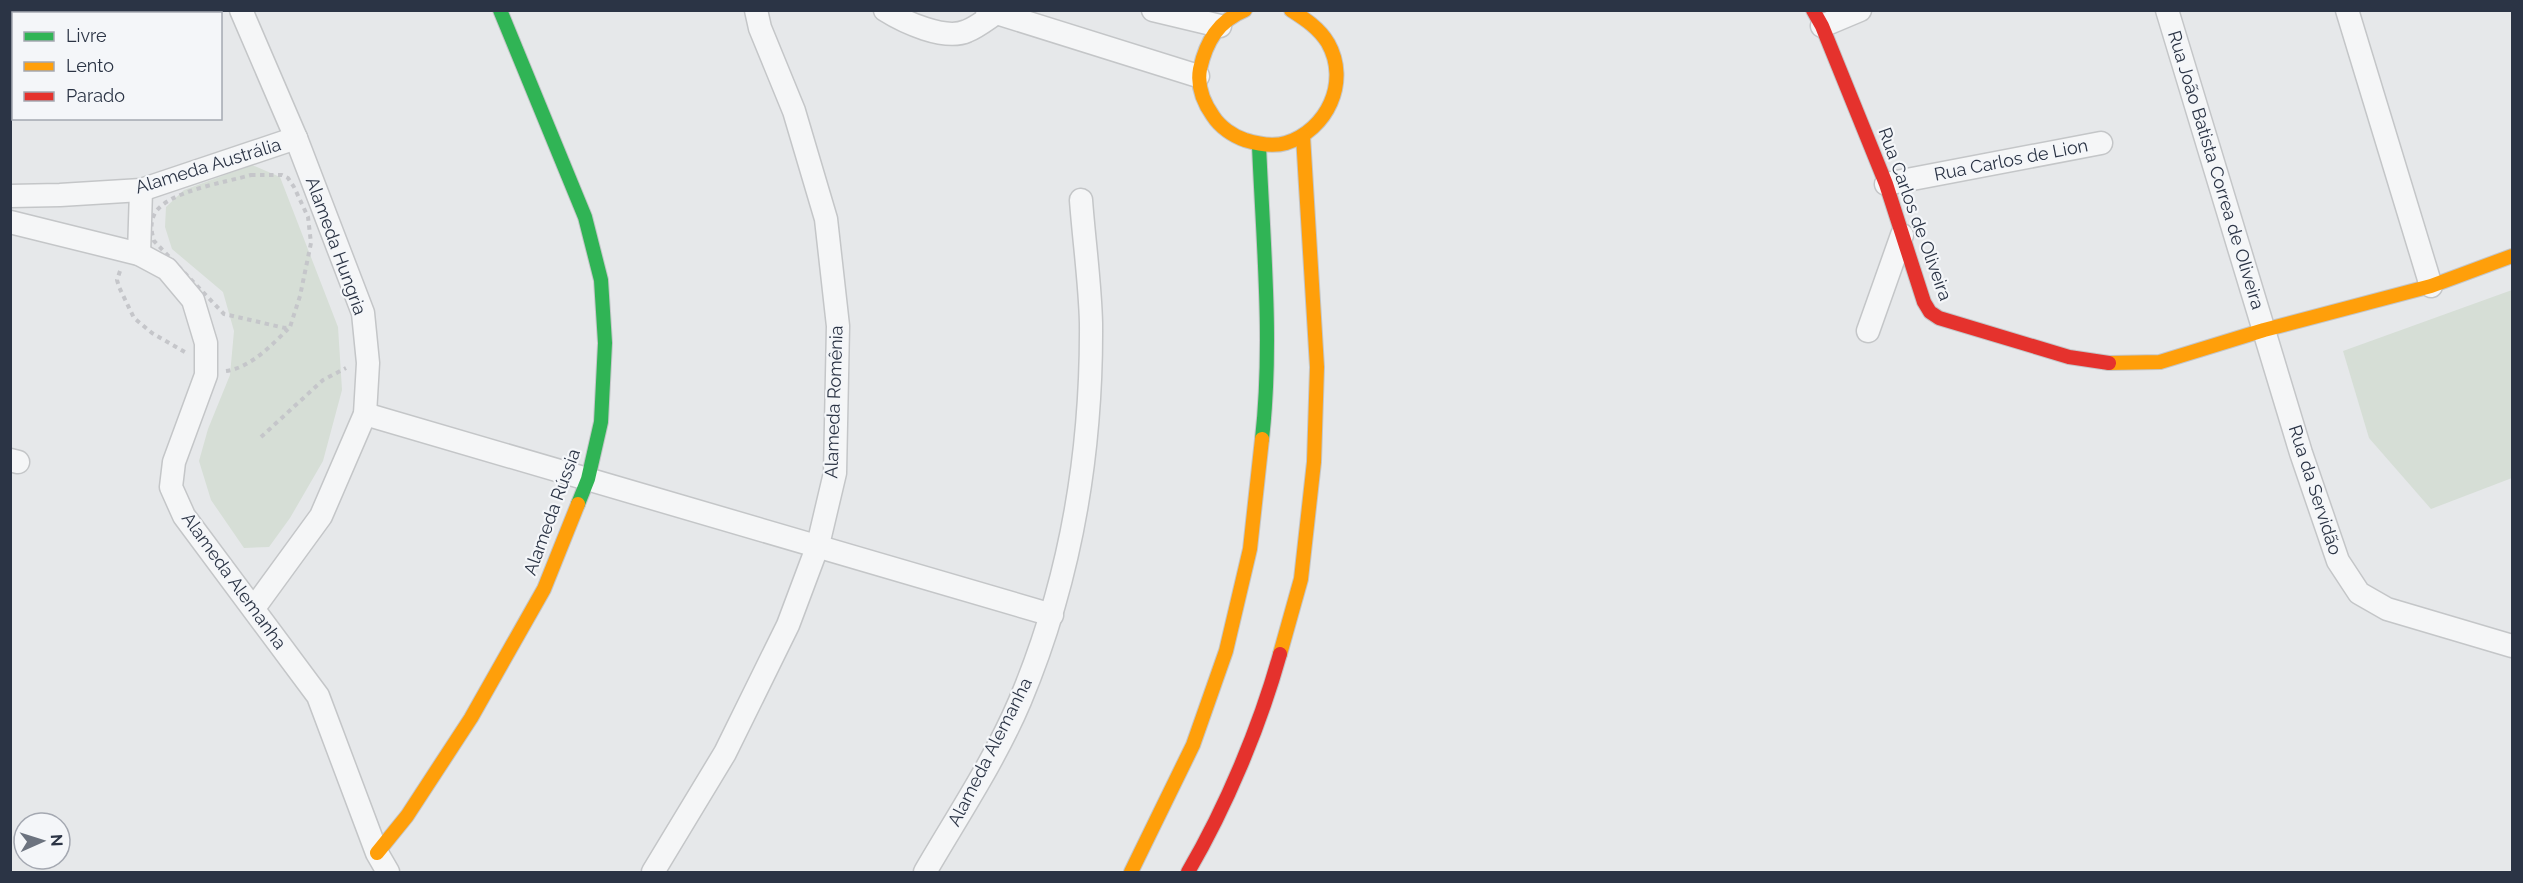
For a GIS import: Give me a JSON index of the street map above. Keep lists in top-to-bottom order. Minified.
{"streets":{"main road":["Rua Carlos de Oliveira","Alameda Rússia"],"street":["Rua Carlos de Lion","Alameda Austrália","Rua João Batista Correa de Oliveira","Alameda Hungria","Alameda Romênia","Rua da Servidão","Alameda Alemanha"]},"crossings":[["Rua Carlos de Lion","Rua Carlos de Oliveira"],["Alameda Austrália","Alameda Hungria"],["Rua João Batista Correa de Oliveira","Rua Carlos de Oliveira"],["Rua João Batista Correa de Oliveira","Rua da Servidão"],["Rua Carlos de Oliveira","Rua da Servidão"],["Alameda Hungria","Alameda Alemanha"],["Alameda Rússia","Alameda Alemanha"]],"legend":["Livre","Lento","Parado"],"north":"right"}
